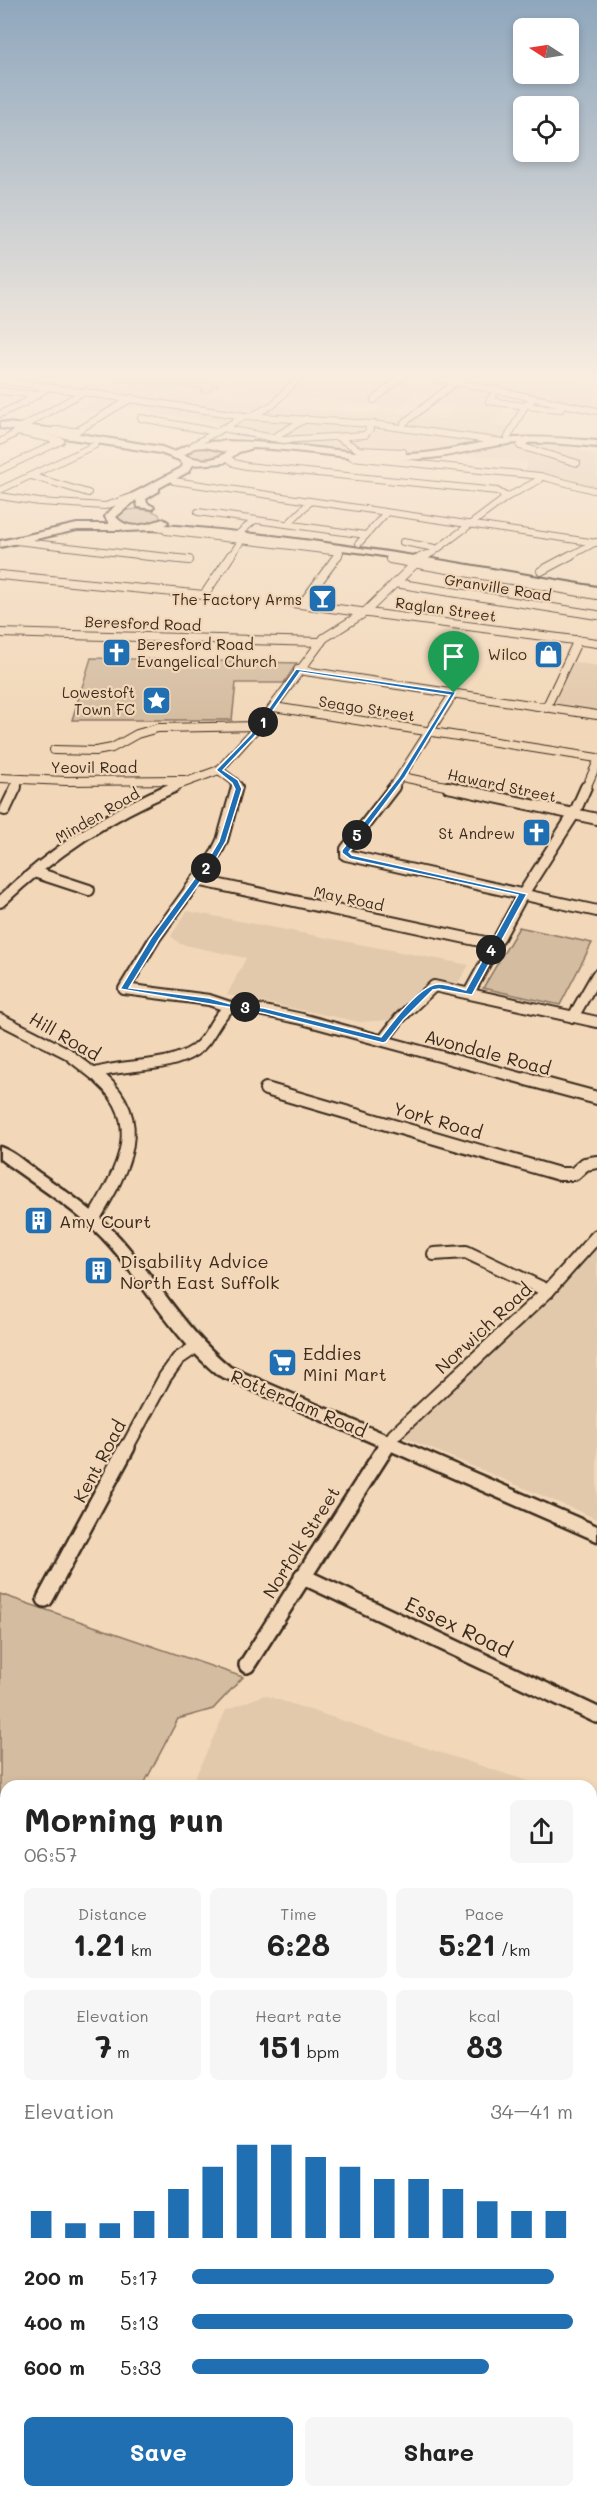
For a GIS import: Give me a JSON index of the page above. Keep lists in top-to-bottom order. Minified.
{"streets":{"street":["Granville Road","Raglan Street","Beresford Road","Seago Street","Yeovil Road","Haward Street","Minden Road","May Road","Hill Road","Avondale Road","York Road","Norwich Road","Rotterdam Road","Kent Road","Norfolk Street","Essex Road"]},"crossings":[["Yeovil Road","Minden Road"],["May Road","Avondale Road"],["Hill Road","Rotterdam Road"],["Norwich Road","Rotterdam Road"],["Norwich Road","Norfolk Street"],["Rotterdam Road","Kent Road"],["Rotterdam Road","Norfolk Street"],["Norfolk Street","Essex Road"]],"places":{"bar":["The Factory Arms"],"church":["Beresford Road Evangelical Church","St Andrew"],"shop":["Wilco"],"place":["Lowestoft Town FC"],"building":["Amy Court","Disability Advice North East Suffolk"],"supermarket":["Eddies Mini Mart"]},"north":"left","page":{"pins":["1","5","2","4","3"],"heading":["Morning run","06:57"],"stats":[["Distance","1.21 km"],["Time","6:28"],["Pace","5:21 /km"],["Elevation","7 m"],["Heart rate","151 bpm"],["kcal","83"]],"chart":["Elevation","34–41 m"],"list":[{"name":"200 m","note":"5:17"},{"name":"400 m","note":"5:13"},{"name":"600 m","note":"5:33"}],"buttons":["Save","Share"]}}
